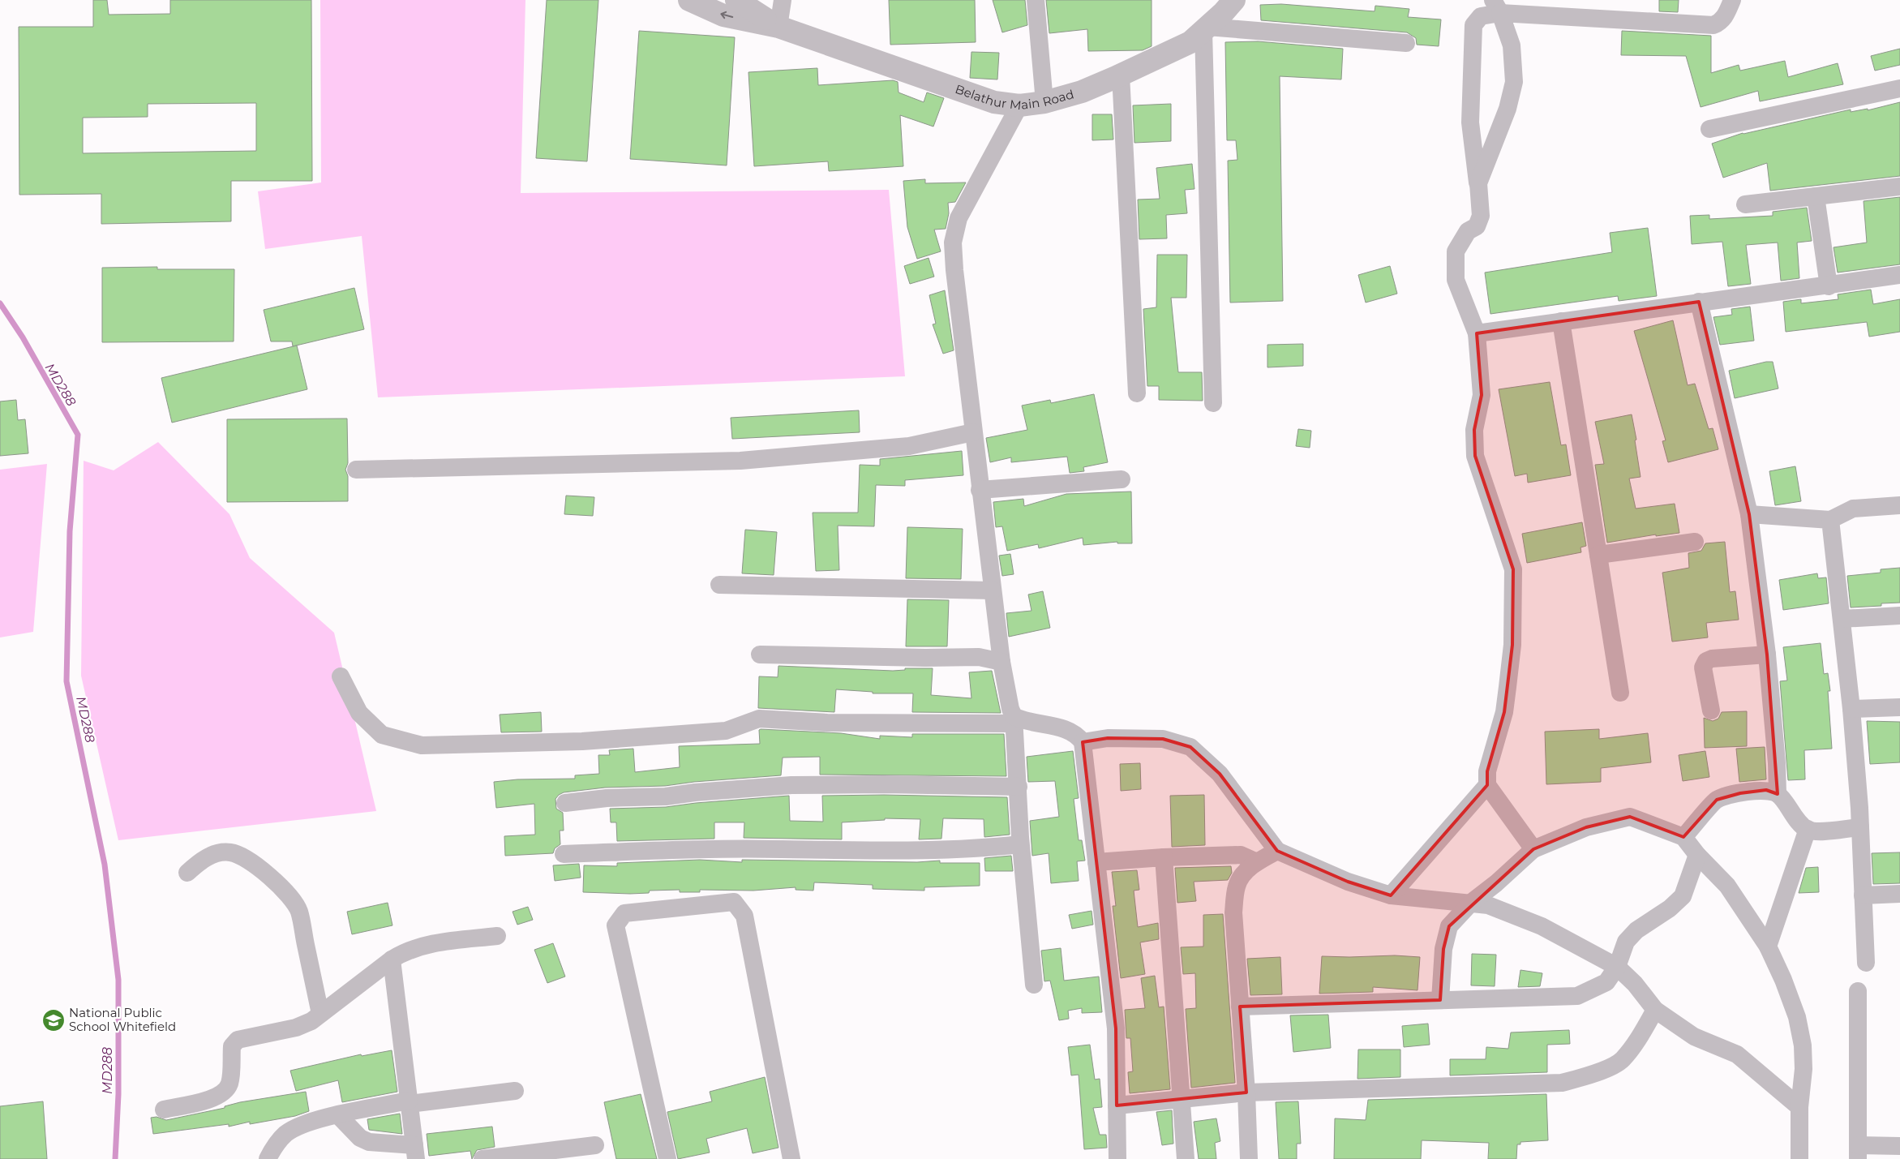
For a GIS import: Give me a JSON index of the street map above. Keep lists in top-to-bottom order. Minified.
{"streets":{"street":["Belathur Main Road"]},"water":["MD288"],"places":{"school or university":["National Public School Whitefield"]}}
